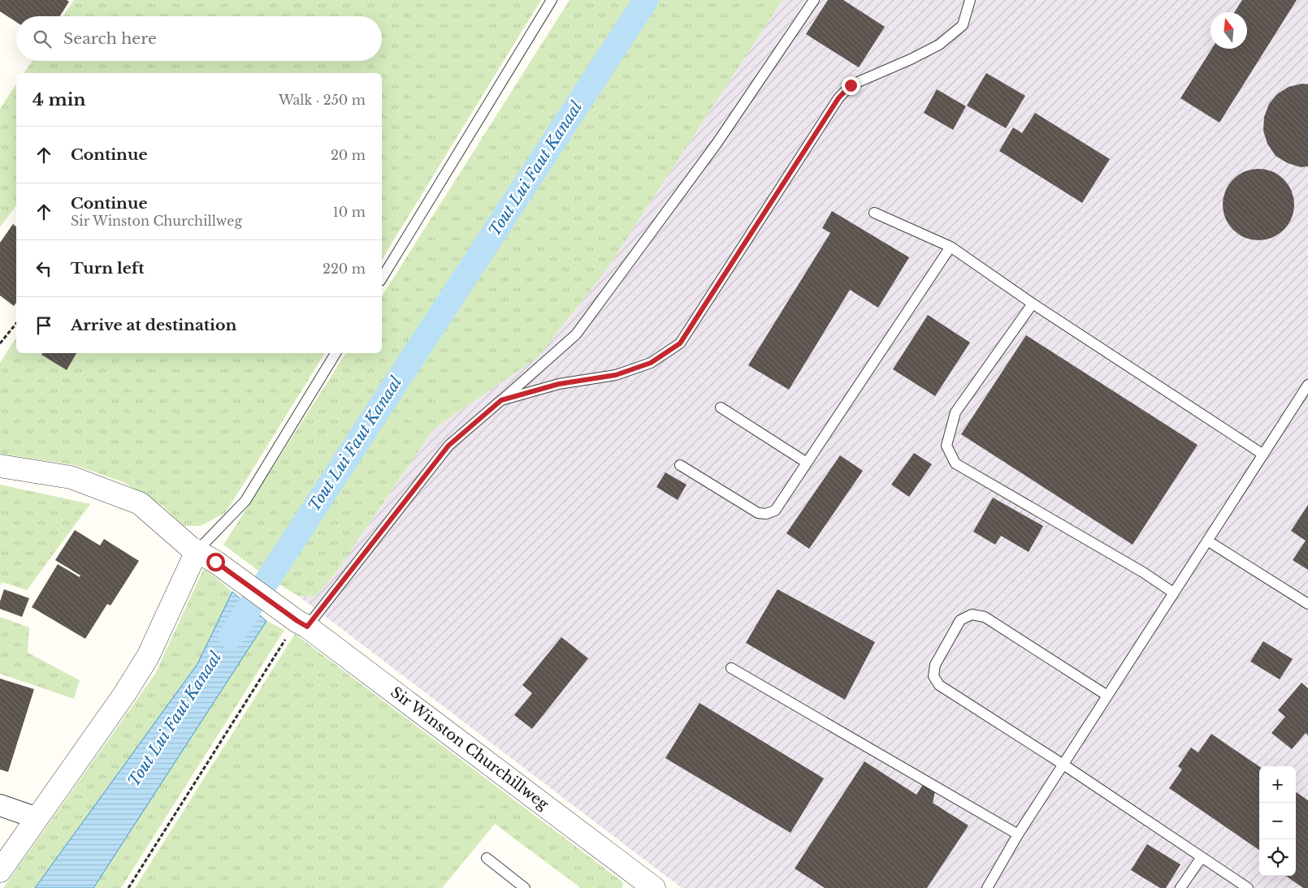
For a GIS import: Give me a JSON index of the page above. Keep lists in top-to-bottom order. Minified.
{"streets":{"street":["Sir Winston Churchillweg"]},"water":["Tout Lui Faut Kanaal"],"north":"top","page":{"search":"Search here","heading":["4 min","Walk · 250 m"],"list":[["Continue","20 m"],["Continue","Sir Winston Churchillweg","10 m"],["Turn left","220 m"],"Arrive at destination"],"map_buttons":["+","−"]}}
